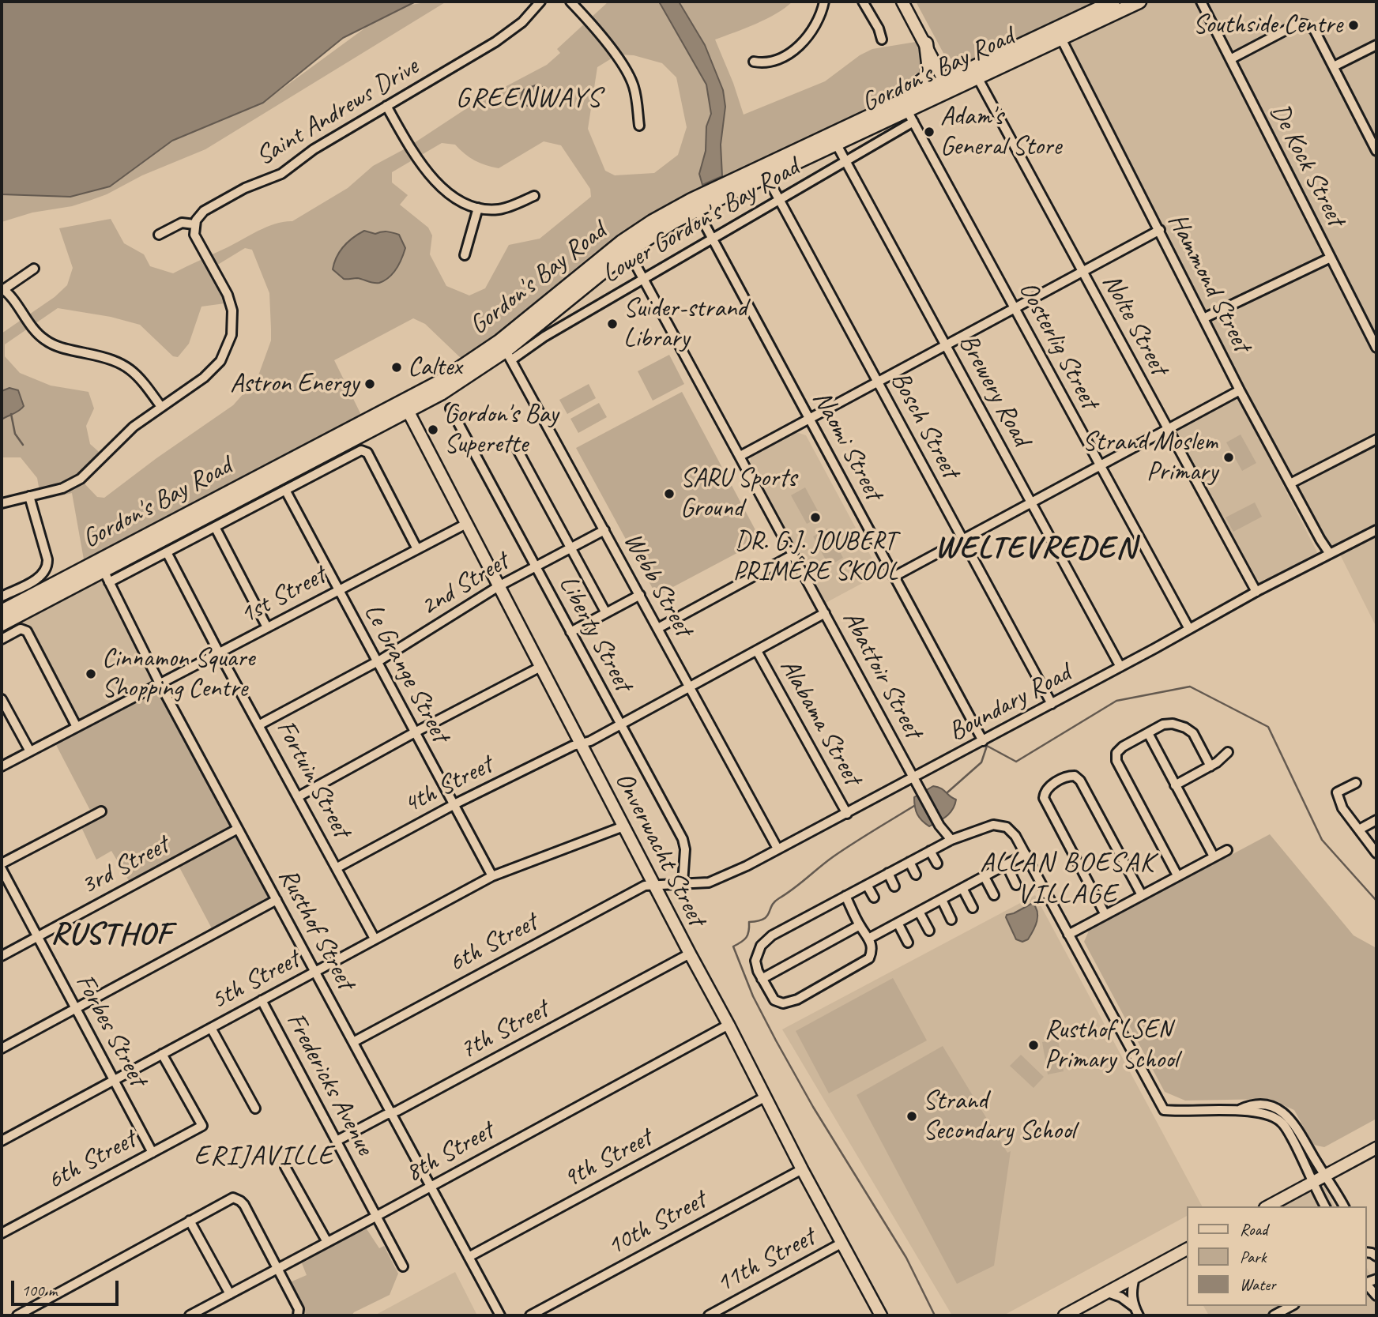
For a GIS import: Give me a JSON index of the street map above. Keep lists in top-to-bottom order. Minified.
{"streets":{"main road":["Gordon's Bay Road"],"street":["Saint Andrews Drive","De Kock Street","Lower Gordon's Bay Road","Hammond Street","Nolte Street","Oosterlig Street","Brewery Road","Bosch Street","Naomi Street","2nd Street","Webb Street","1st Street","Liberty Street","Le Grange Street","Abattoir Street","Boundary Road","Alabama Street","Fortuin Street","4th Street","Onverwacht Street","3rd Street","Rusthof Street","6th Street","5th Street","Forbes Street","7th Street","Fredericks Avenue","8th Street","9th Street","10th Street","11th Street"]},"crossings":[["Gordon's Bay Road","Lower Gordon's Bay Road"],["Gordon's Bay Road","Hammond Street"],["Gordon's Bay Road","Nolte Street"],["Gordon's Bay Road","Oosterlig Street"],["Gordon's Bay Road","Brewery Road"],["Gordon's Bay Road","Bosch Street"],["Gordon's Bay Road","Naomi Street"],["Gordon's Bay Road","Webb Street"],["Gordon's Bay Road","Abattoir Street"],["Gordon's Bay Road","Onverwacht Street"],["Gordon's Bay Road","Rusthof Street"],["Lower Gordon's Bay Road","Oosterlig Street"],["Lower Gordon's Bay Road","Brewery Road"],["Lower Gordon's Bay Road","Bosch Street"],["Lower Gordon's Bay Road","Naomi Street"],["Lower Gordon's Bay Road","Webb Street"],["Lower Gordon's Bay Road","Abattoir Street"],["Hammond Street","Boundary Road"],["Nolte Street","Boundary Road"],["Oosterlig Street","Boundary Road"],["Brewery Road","Boundary Road"],["Bosch Street","Boundary Road"],["Naomi Street","Boundary Road"],["2nd Street","Webb Street"],["2nd Street","Liberty Street"],["2nd Street","Le Grange Street"],["2nd Street","Fortuin Street"],["2nd Street","Onverwacht Street"],["Webb Street","Boundary Road"],["Webb Street","4th Street"],["1st Street","Le Grange Street"],["1st Street","Fortuin Street"],["1st Street","Onverwacht Street"],["1st Street","Rusthof Street"],["Liberty Street","Boundary Road"],["Liberty Street","4th Street"],["Le Grange Street","4th Street"],["Le Grange Street","5th Street"],["Abattoir Street","Boundary Road"],["Abattoir Street","4th Street"],["Boundary Road","Alabama Street"],["Boundary Road","Onverwacht Street"],["Boundary Road","6th Street"],["Alabama Street","4th Street"],["Fortuin Street","4th Street"],["Fortuin Street","5th Street"],["4th Street","Onverwacht Street"],["Onverwacht Street","6th Street"],["Onverwacht Street","5th Street"],["Onverwacht Street","7th Street"],["Onverwacht Street","8th Street"],["Onverwacht Street","9th Street"],["Onverwacht Street","10th Street"],["Onverwacht Street","11th Street"],["3rd Street","Rusthof Street"],["3rd Street","Forbes Street"],["Rusthof Street","6th Street"],["Rusthof Street","5th Street"],["Rusthof Street","7th Street"],["Rusthof Street","8th Street"],["Rusthof Street","9th Street"],["6th Street","5th Street"],["6th Street","Forbes Street"],["5th Street","Forbes Street"],["5th Street","Fredericks Avenue"],["7th Street","Fredericks Avenue"],["Fredericks Avenue","8th Street"]],"districts":["GREENWAYS","WELTEVREDEN","ALLAN BOESAK VILLAGE","RUSTHOF","ERIJAVILLE"],"places":["Southside Centre","Adam's General Store","Suider-strand Library","Caltex","Astron Energy","Gordon's Bay Superette","Strand Moslem Primary","SARU Sports Ground","DR. G.J. JOUBERT PRIMÊRE SKOOL","Cinnamon Square Shopping Centre","Rusthof LSEN Primary School","Strand Secondary School"],"legend":["Road","Park","Water"],"scale_bar":"100 m"}
